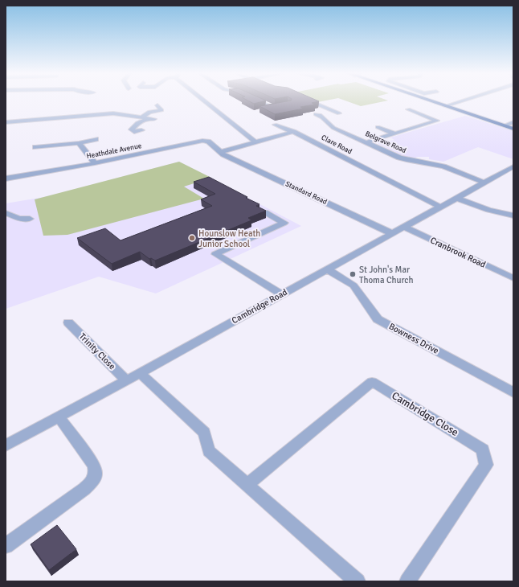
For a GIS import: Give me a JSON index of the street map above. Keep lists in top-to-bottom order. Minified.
{"streets":{"street":["Belgrave Road","Clare Road","Heathdale Avenue","Standard Road","Cranbrook Road","Cambridge Road","Bowness Drive","Trinity Close","Cambridge Close"]},"crossings":[["Belgrave Road","Cambridge Road"],["Clare Road","Cambridge Road"],["Heathdale Avenue","Standard Road"],["Standard Road","Cambridge Road"],["Cranbrook Road","Cambridge Road"],["Cambridge Road","Bowness Drive"],["Cambridge Road","Trinity Close"]],"places":["Hounslow Heath Junior School","St John's Mar Thoma Church"]}
